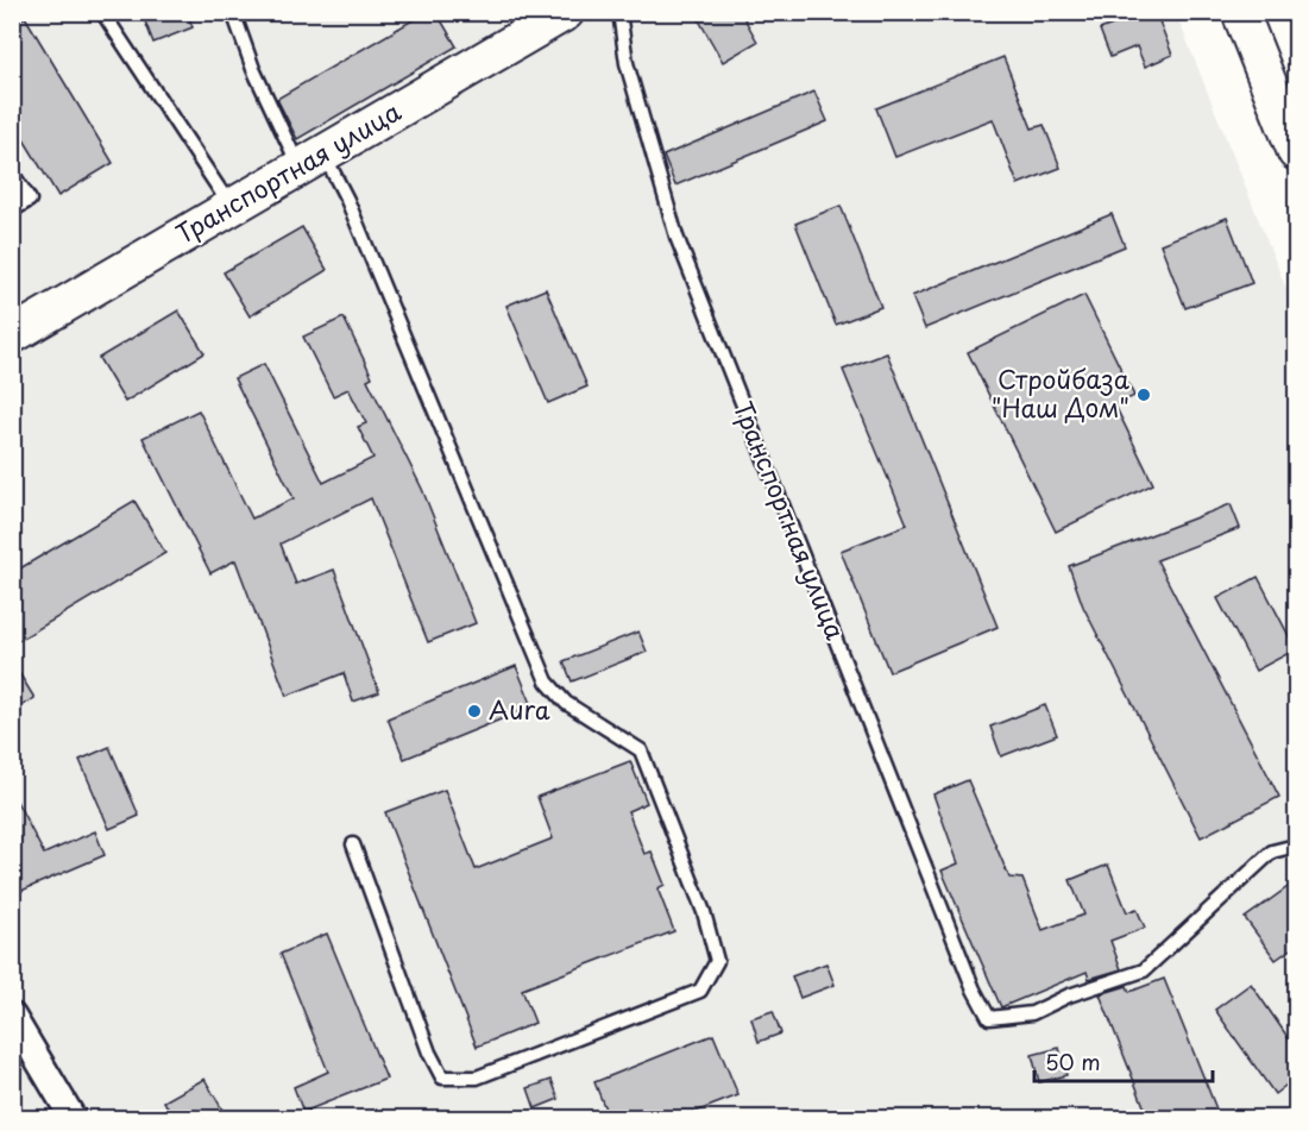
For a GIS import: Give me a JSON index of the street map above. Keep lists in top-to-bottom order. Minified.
{"streets":{"street":["Транспортная улица"]},"places":["Стройбаза \"Наш Дом\"","Aura"],"scale_bar":"50 m"}
